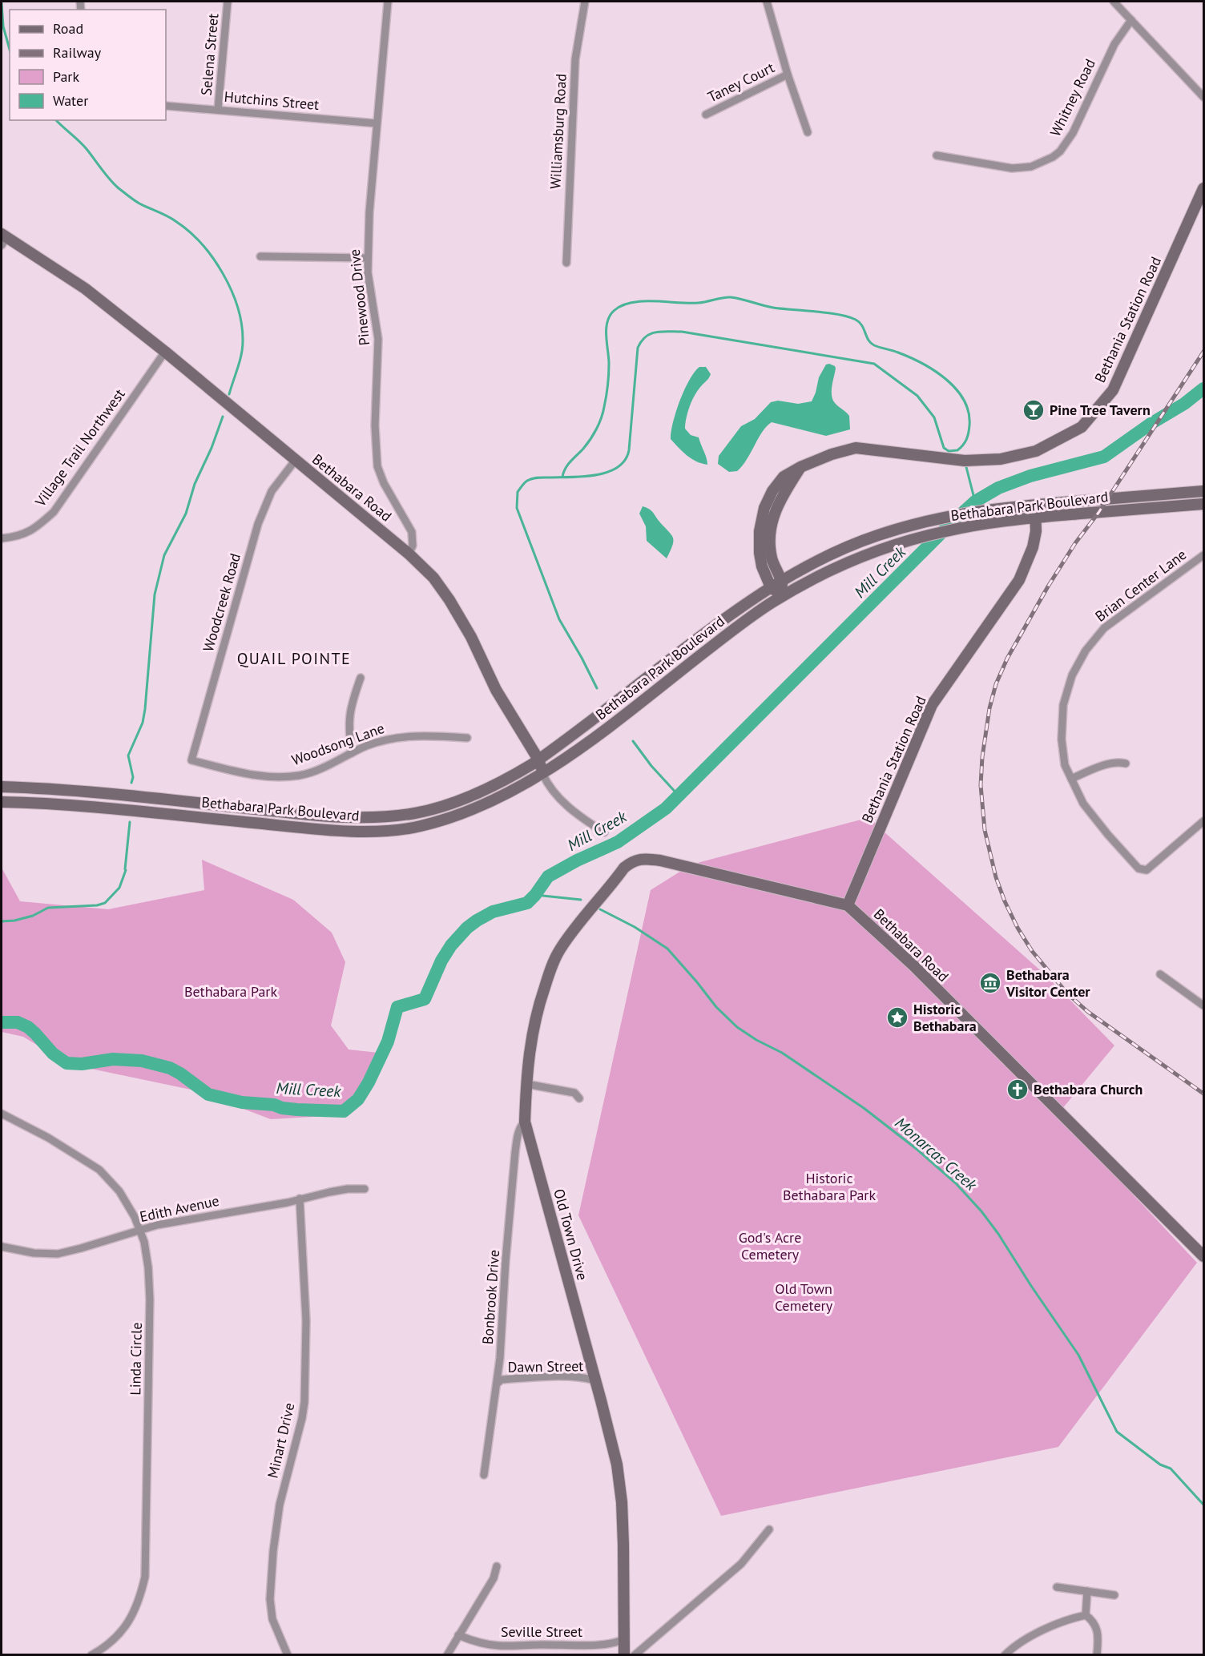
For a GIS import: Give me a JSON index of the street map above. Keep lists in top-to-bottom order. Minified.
{"streets":{"street":["Selena Street","Taney Court","Whitney Road","Hutchins Street","Williamsburg Road","Pinewood Drive","Bethania Station Road","Village Trail Northwest","Bethabara Road","Bethabara Park Boulevard","Brian Center Lane","Woodcreek Road","Woodsong Lane","Edith Avenue","Old Town Drive","Bonbrook Drive","Linda Circle","Dawn Street","Minart Drive","Seville Street"]},"crossings":[["Selena Street","Hutchins Street"],["Hutchins Street","Pinewood Drive"],["Pinewood Drive","Bethabara Road"],["Bethania Station Road","Bethabara Road"],["Bethania Station Road","Bethabara Park Boulevard"],["Village Trail Northwest","Bethabara Road"],["Bethabara Road","Bethabara Park Boulevard"],["Bethabara Road","Woodcreek Road"],["Bethabara Road","Old Town Drive"],["Woodcreek Road","Woodsong Lane"],["Edith Avenue","Linda Circle"],["Edith Avenue","Minart Drive"],["Old Town Drive","Bonbrook Drive"],["Old Town Drive","Dawn Street"],["Old Town Drive","Seville Street"],["Bonbrook Drive","Dawn Street"]],"districts":["QUAIL POINTE"],"water":["Mill Creek","Monarcas Creek"],"parks":["Bethabara Park","Historic Bethabara Park","God's Acre Cemetery","Old Town Cemetery"],"places":{"bar":["Pine Tree Tavern"],"museum":["Bethabara Visitor Center"],"place":["Historic Bethabara"],"church":["Bethabara Church"]},"legend":["Road","Railway","Park","Water"]}
